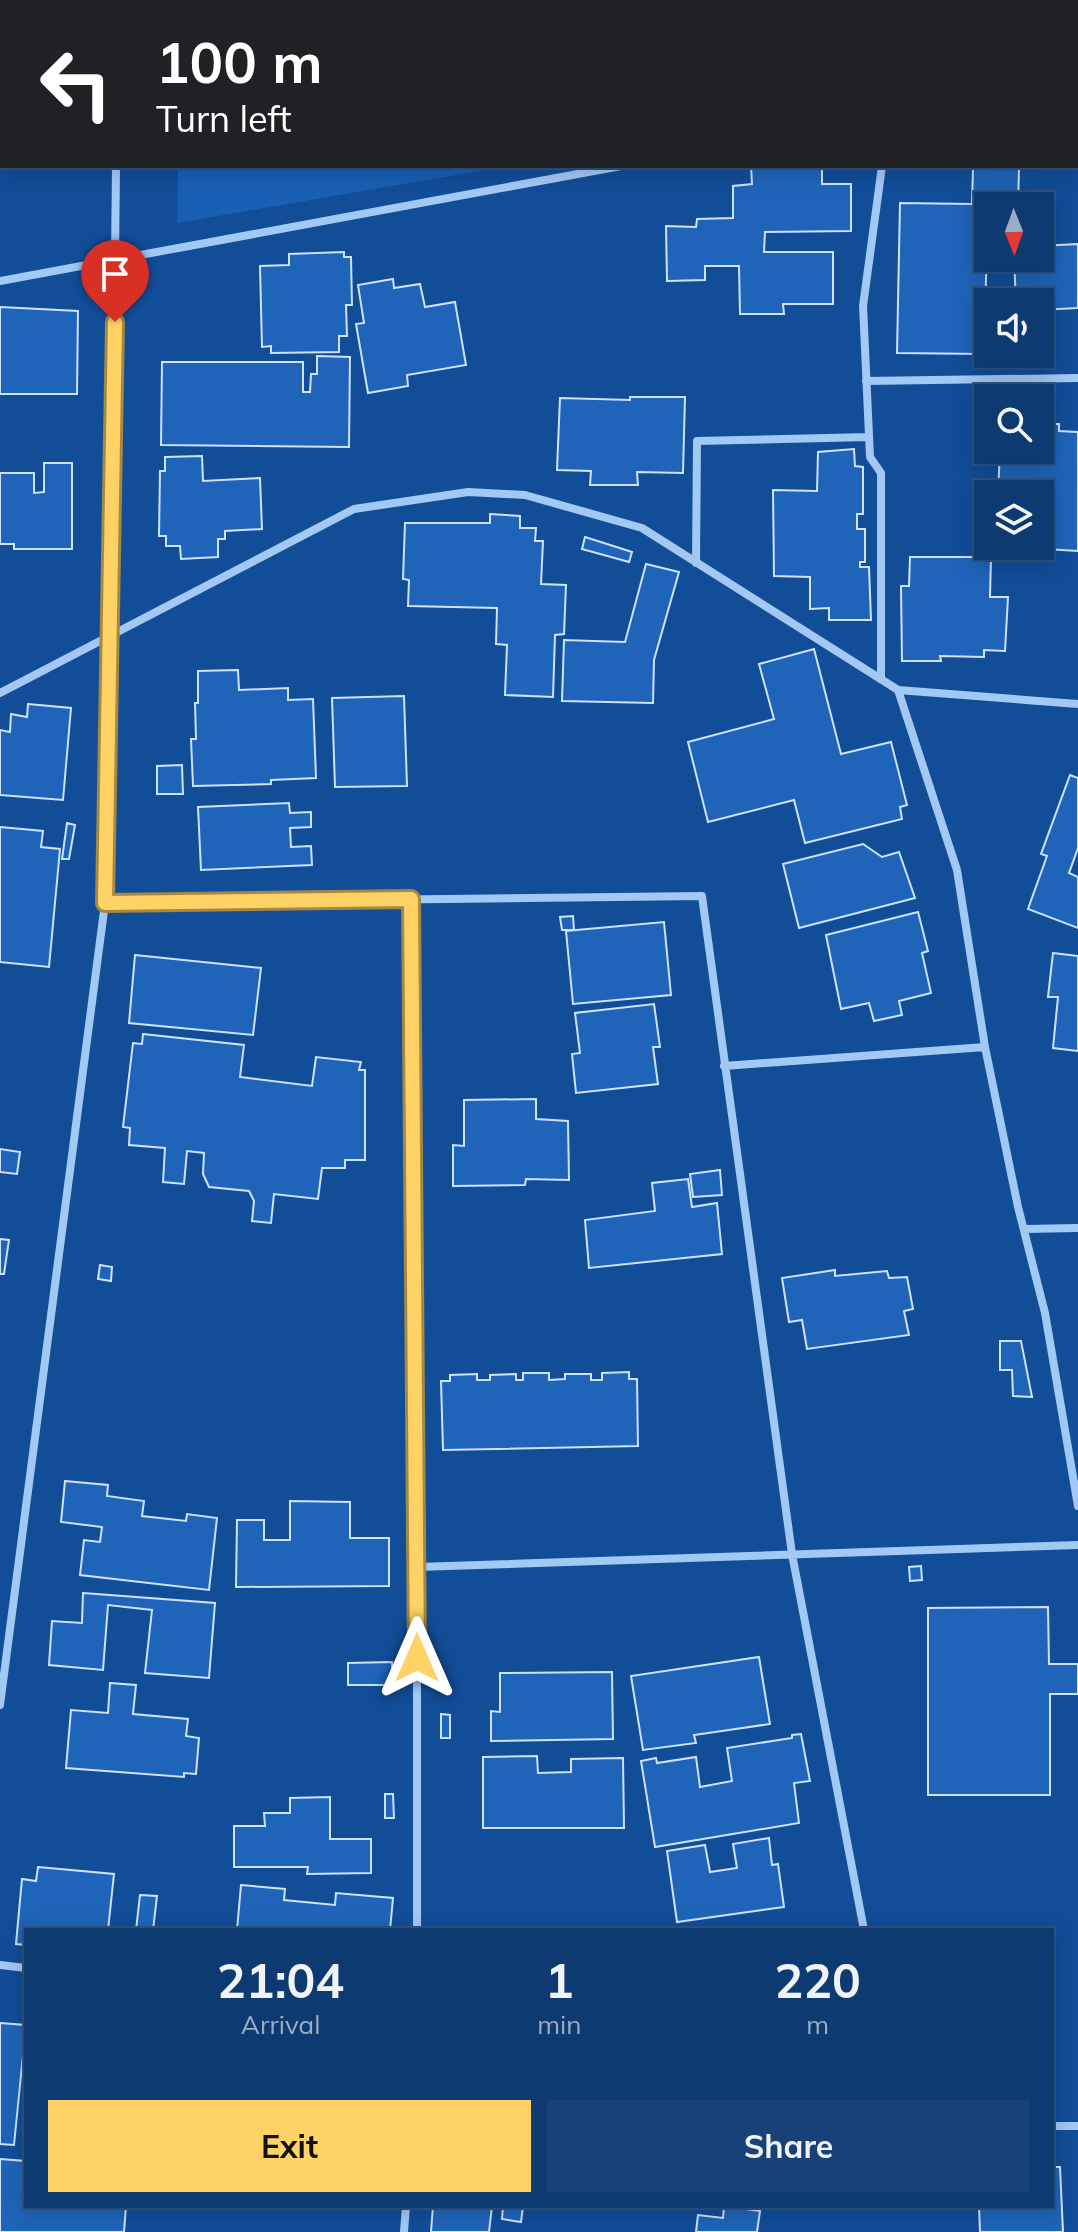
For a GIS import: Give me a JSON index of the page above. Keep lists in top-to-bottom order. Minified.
{"north":"bottom","page":{"turn":["100 m","Turn left"],"eta":["21:04","Arrival","1","min","220","m"],"buttons":["Exit","Share"]}}
